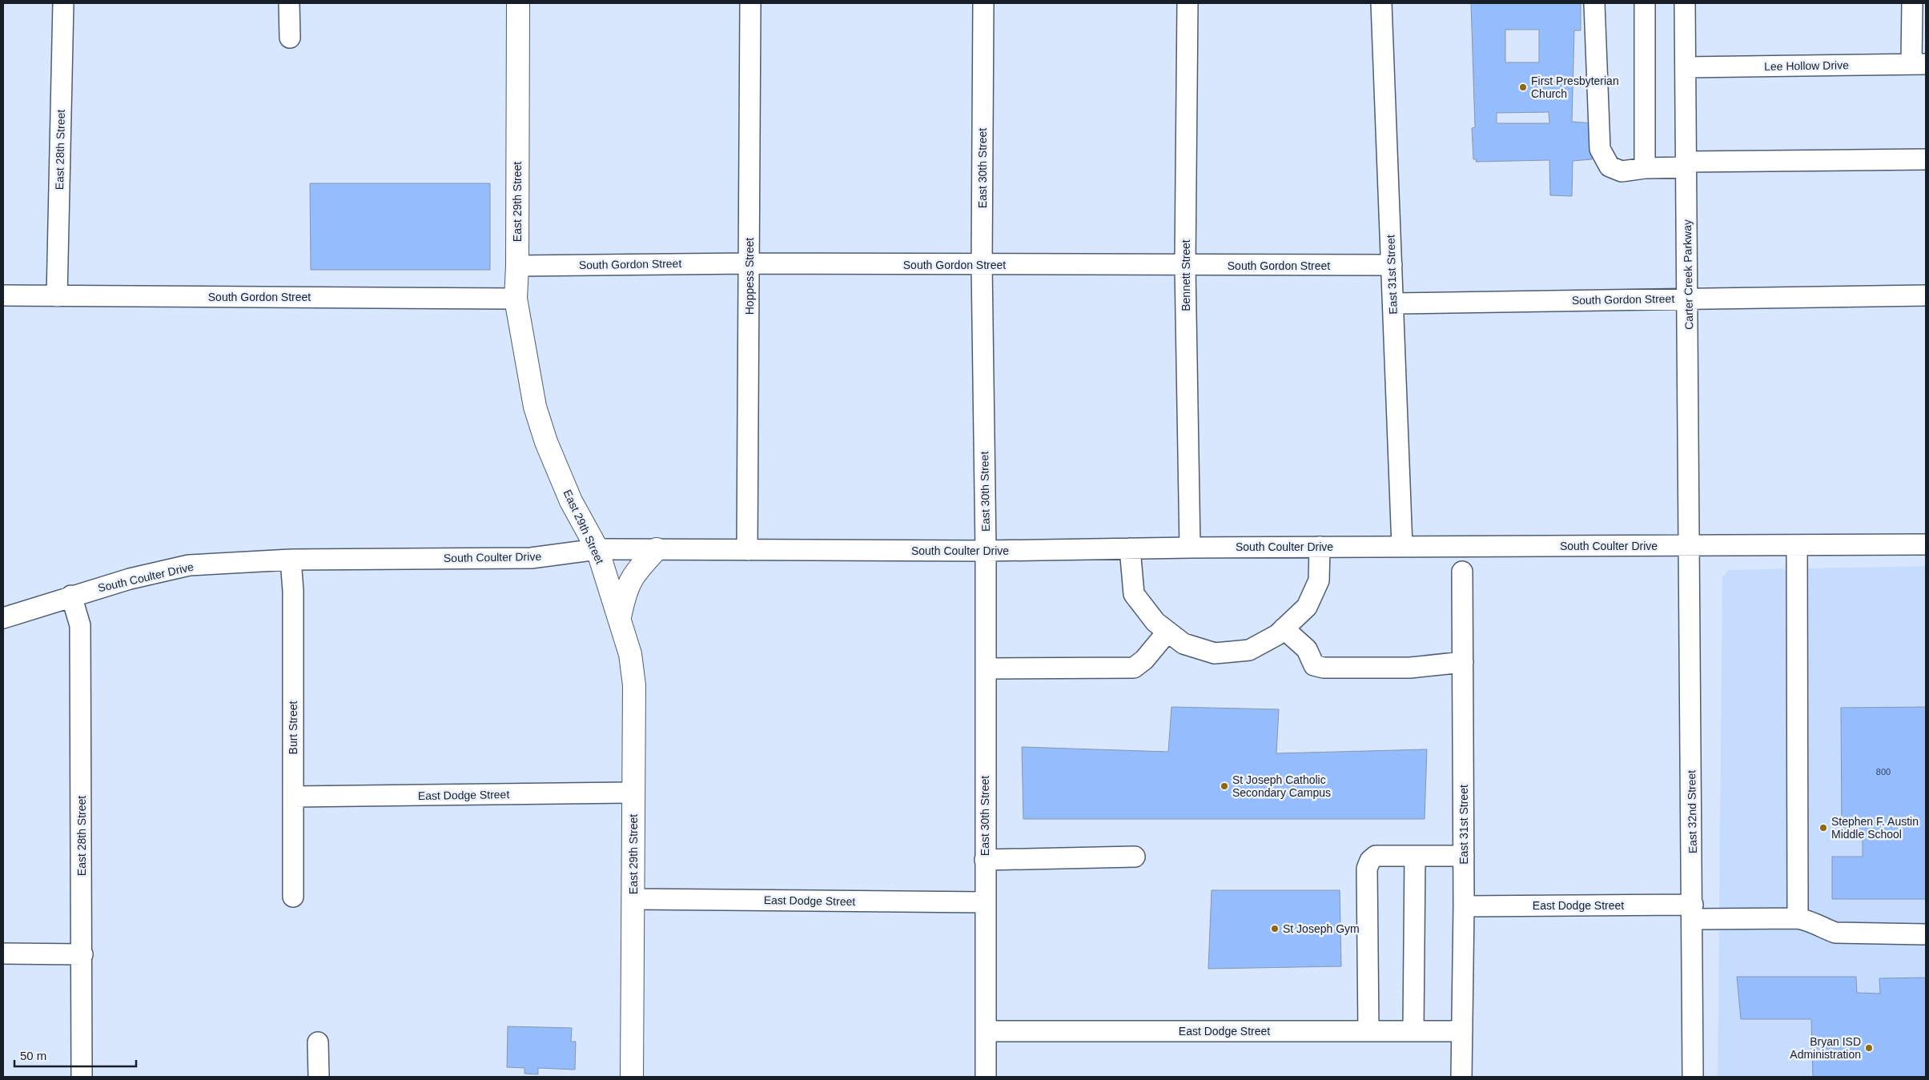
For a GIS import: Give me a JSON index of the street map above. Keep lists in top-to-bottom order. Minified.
{"streets":{"main road":["East 29th Street"],"street":["Lee Hollow Drive","East 28th Street","East 30th Street","South Gordon Street","East 31st Street","Carter Creek Parkway","Bennett Street","Hoppess Street","South Coulter Drive","Burt Street","East Dodge Street","East 32nd Street"]},"crossings":[["Lee Hollow Drive","Carter Creek Parkway"],["East 28th Street","South Gordon Street"],["East 28th Street","South Coulter Drive"],["East 30th Street","South Gordon Street"],["East 30th Street","South Coulter Drive"],["East 30th Street","East Dodge Street"],["East 29th Street","South Gordon Street"],["East 29th Street","South Coulter Drive"],["East 29th Street","East Dodge Street"],["South Gordon Street","East 31st Street"],["South Gordon Street","Carter Creek Parkway"],["South Gordon Street","Bennett Street"],["South Gordon Street","Hoppess Street"],["East 31st Street","South Coulter Drive"],["East 31st Street","East Dodge Street"],["Carter Creek Parkway","South Coulter Drive"],["Carter Creek Parkway","East 32nd Street"],["Bennett Street","South Coulter Drive"],["Hoppess Street","South Coulter Drive"],["South Coulter Drive","Burt Street"],["South Coulter Drive","East 32nd Street"],["Burt Street","East Dodge Street"],["East Dodge Street","East 32nd Street"]],"places":["First Presbyterian Church","St Joseph Catholic Secondary Campus","Stephen F. Austin Middle School","St Joseph Gym","Bryan ISD Administration"],"house_numbers":["800"],"scale_bar":"50 m"}
